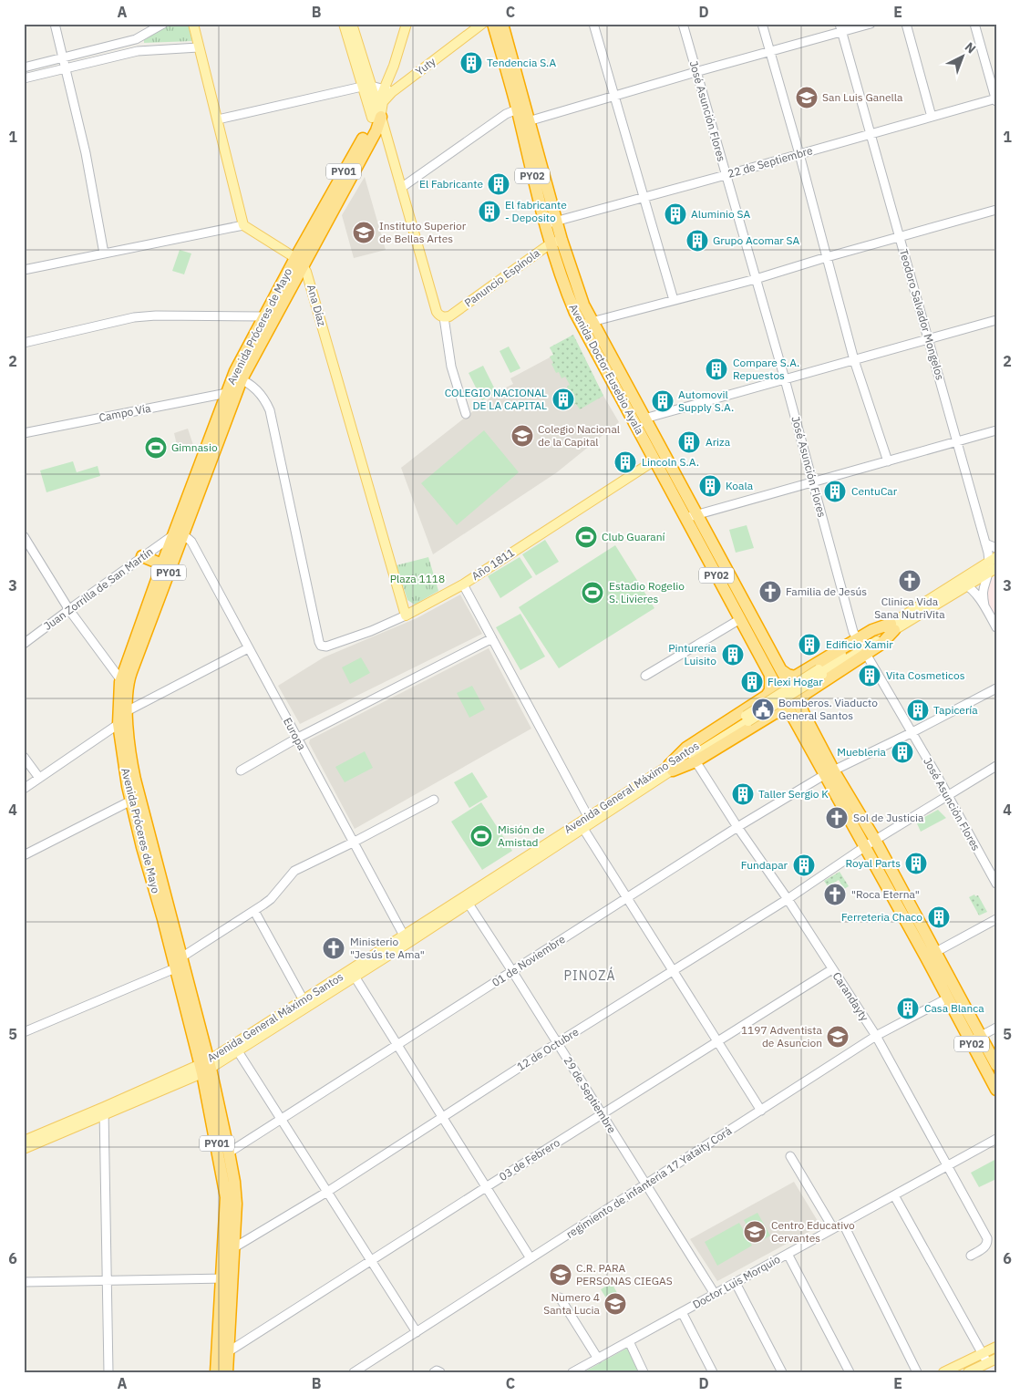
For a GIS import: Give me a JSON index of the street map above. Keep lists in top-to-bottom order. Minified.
{"streets":{"highway":["PY01","PY02","Avenida Próceres de Mayo","Avenida Doctor Eusebio Ayala"],"main road":["Yuty","Panuncio Espínola","Ana Díaz","Año 1811","Avenida General Máximo Santos"],"street":["José Asunción Flores","22 de Septiembre","Teodoro Salvador Mongelos","Campo Vía","Juan Zorrilla de San Martín","Europa","01 de Noviembre","Carandayty","12 de Octubre","29 de Septiembre","03 de Febrero","regimiento de infanteria 17 Yataity Corá","Doctor Luis Morquio"]},"crossings":[["Yuty","Avenida Próceres de Mayo"],["José Asunción Flores","22 de Septiembre"],["José Asunción Flores","Avenida General Máximo Santos"],["José Asunción Flores","01 de Noviembre"],["José Asunción Flores","12 de Octubre"],["22 de Septiembre","Teodoro Salvador Mongelos"],["22 de Septiembre","Avenida Doctor Eusebio Ayala"],["PY01","Avenida Próceres de Mayo"],["PY01","Avenida General Máximo Santos"],["PY01","01 de Noviembre"],["PY01","12 de Octubre"],["PY01","03 de Febrero"],["PY02","01 de Noviembre"],["PY02","12 de Octubre"],["PY02","regimiento de infanteria 17 Yataity Corá"],["Panuncio Espínola","Avenida Doctor Eusebio Ayala"],["Ana Díaz","Avenida Próceres de Mayo"],["Ana Díaz","Año 1811"],["Avenida Próceres de Mayo","Campo Vía"],["Avenida Próceres de Mayo","Año 1811"],["Avenida Próceres de Mayo","Juan Zorrilla de San Martín"],["Avenida Próceres de Mayo","Europa"],["Avenida Próceres de Mayo","Avenida General Máximo Santos"],["Avenida Doctor Eusebio Ayala","Año 1811"],["Juan Zorrilla de San Martín","Europa"],["Europa","Avenida General Máximo Santos"],["Avenida General Máximo Santos","Carandayty"],["Avenida General Máximo Santos","29 de Septiembre"],["01 de Noviembre","Carandayty"],["01 de Noviembre","29 de Septiembre"],["Carandayty","12 de Octubre"],["Carandayty","03 de Febrero"],["Carandayty","regimiento de infanteria 17 Yataity Corá"],["Carandayty","Doctor Luis Morquio"],["12 de Octubre","29 de Septiembre"],["29 de Septiembre","03 de Febrero"],["29 de Septiembre","regimiento de infanteria 17 Yataity Corá"],["29 de Septiembre","Doctor Luis Morquio"]],"districts":["PINOZÁ"],"parks":["Plaza 1118"],"places":{"building":["Tendencia S.A","El Fabricante","El fabricante - Deposito","Aluminio SA","Grupo Acomar SA","Compare S.A. Repuestos","COLEGIO NACIONAL DE LA CAPITAL","Automovil Supply S.A.","Ariza","Lincoln S.A.","Koala","CentuCar","Edificio Xamir","Pintureria Luisito","Vita Cosmeticos","Flexi Hogar","Tapicería","Muebleria","Taller Sergio K","Royal Parts","Fundapar","Ferreteria Chaco","Casa Blanca"],"school or university":["San Luis Ganella","Instituto Superior de Bellas Artes","Colegio Nacional de la Capital","1197 Adventista de Asuncion","Centro Educativo Cervantes","C.R. PARA PERSONAS CIEGAS","Numero 4 Santa Lucia"],"sports":["Gimnasio","Club Guaraní","Estadio Rogelio S. Livieres","Misión de Amistad"],"church":["Clinica Vida Sana NutriVita","Familia de Jesús","Sol de Justicia","\"Roca Eterna\"","Ministerio \"Jesús te Ama\""],"public building":["Bomberos. Viaducto General Santos"]},"north":"top right","grid":{"columns":["A","B","C","D","E"],"rows":["1","2","3","4","5","6"]}}
